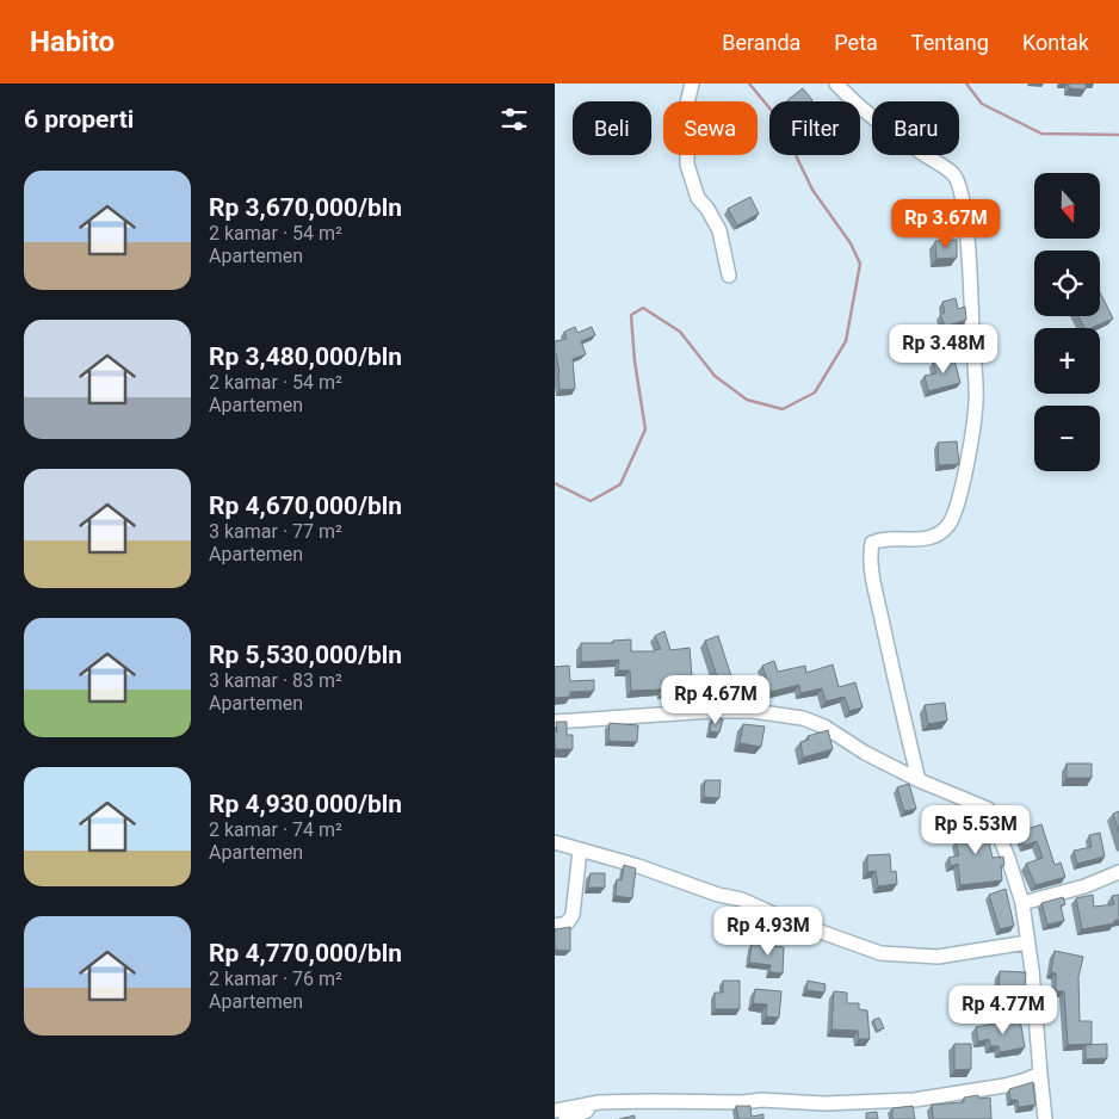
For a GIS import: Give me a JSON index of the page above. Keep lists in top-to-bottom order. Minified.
{"north":"bottom","page":{"header":"Habito","nav":["Beranda","Peta","Tentang","Kontak"],"heading":"6 properti","chip":["Beli","Sewa","Filter","Baru"],"list":[{"name":"Rp 3,670,000/bln","note":"2 kamar · 54 m² · Apartemen"},{"name":"Rp 3,480,000/bln","note":"2 kamar · 54 m² · Apartemen"},{"name":"Rp 4,670,000/bln","note":"3 kamar · 77 m² · Apartemen"},{"name":"Rp 5,530,000/bln","note":"3 kamar · 83 m² · Apartemen"},{"name":"Rp 4,930,000/bln","note":"2 kamar · 74 m² · Apartemen"},{"name":"Rp 4,770,000/bln","note":"2 kamar · 76 m² · Apartemen"}],"map_buttons":["+","−"],"price":["Rp 3.67M","Rp 3.48M","Rp 4.67M","Rp 5.53M","Rp 4.93M","Rp 4.77M"]}}
